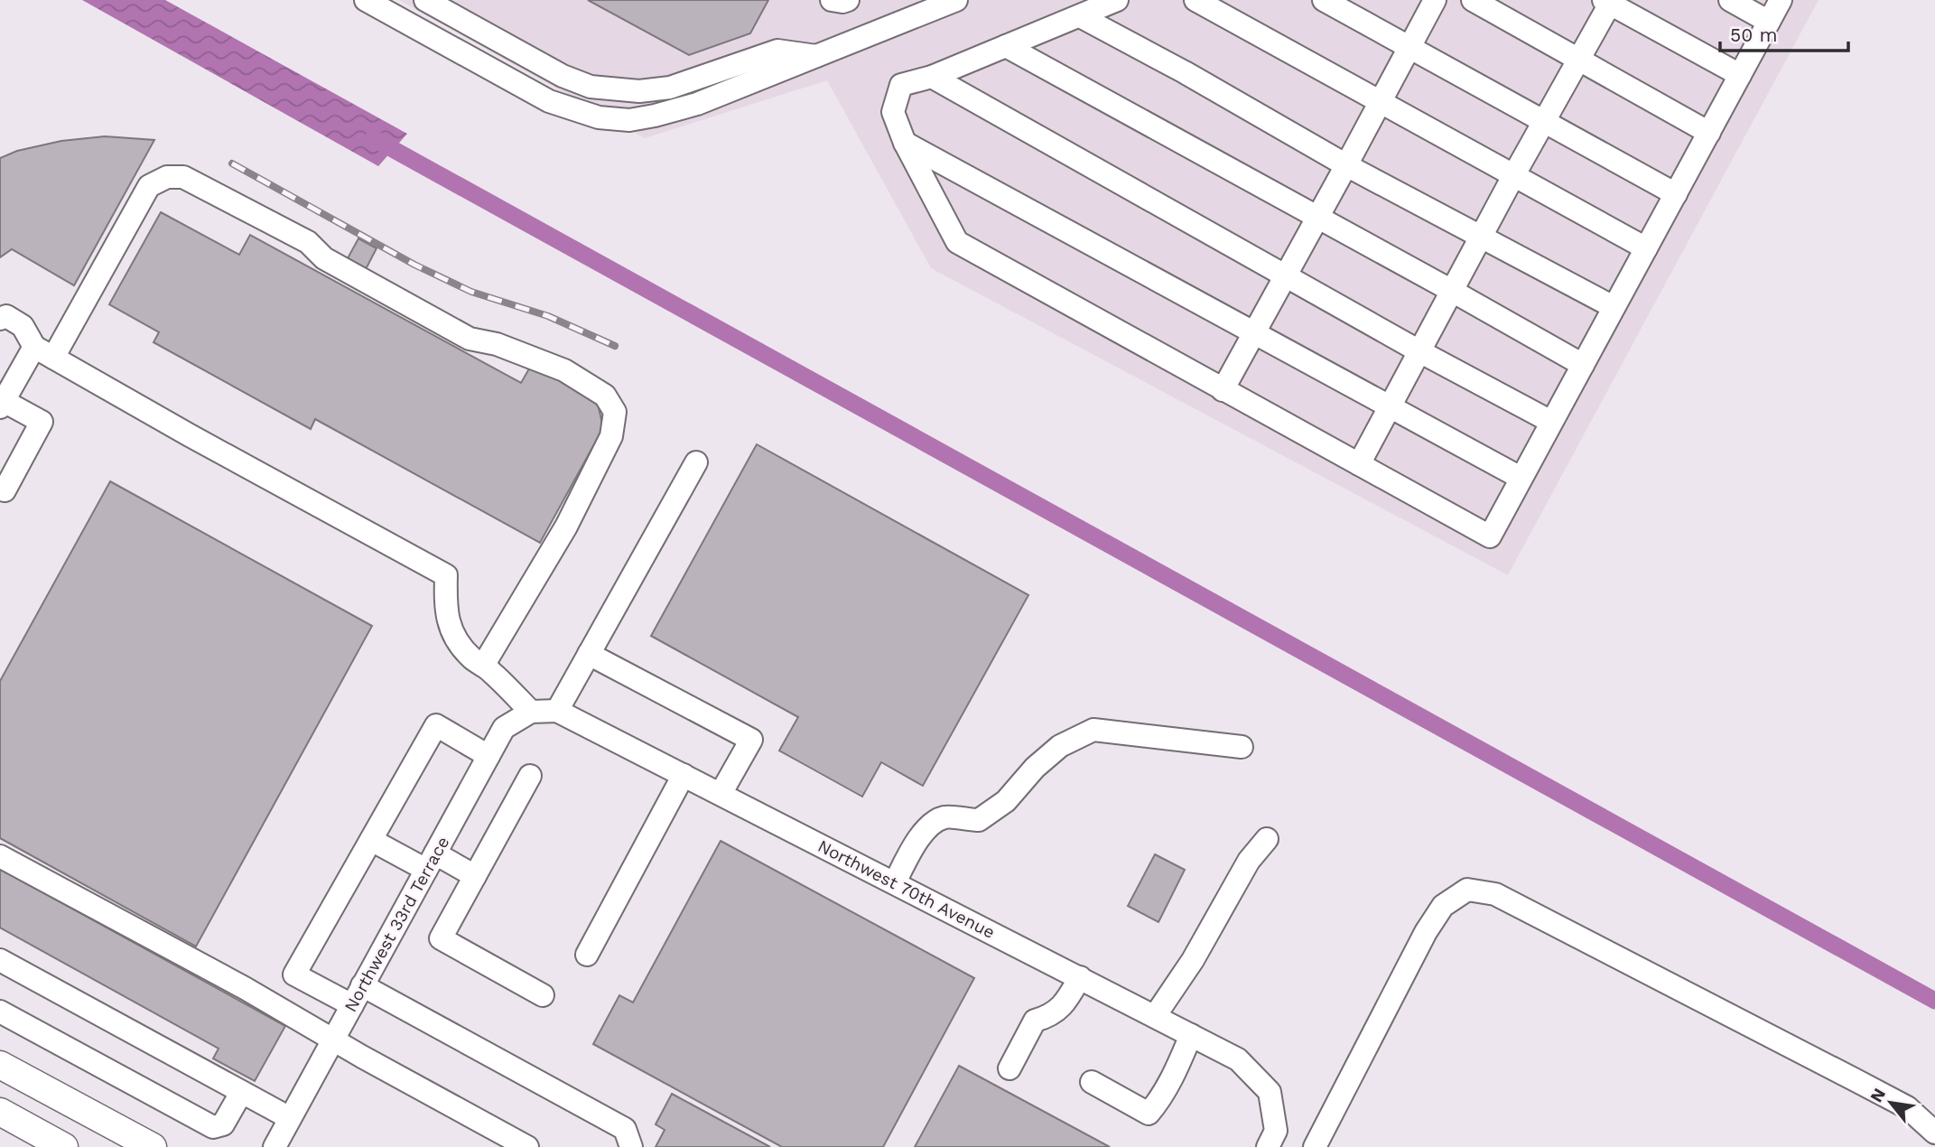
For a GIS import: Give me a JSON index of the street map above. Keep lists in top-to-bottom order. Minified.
{"streets":{"street":["Northwest 70th Avenue","Northwest 33rd Terrace"]},"crossings":[["Northwest 70th Avenue","Northwest 33rd Terrace"]],"scale_bar":"50 m","north":"top left"}
